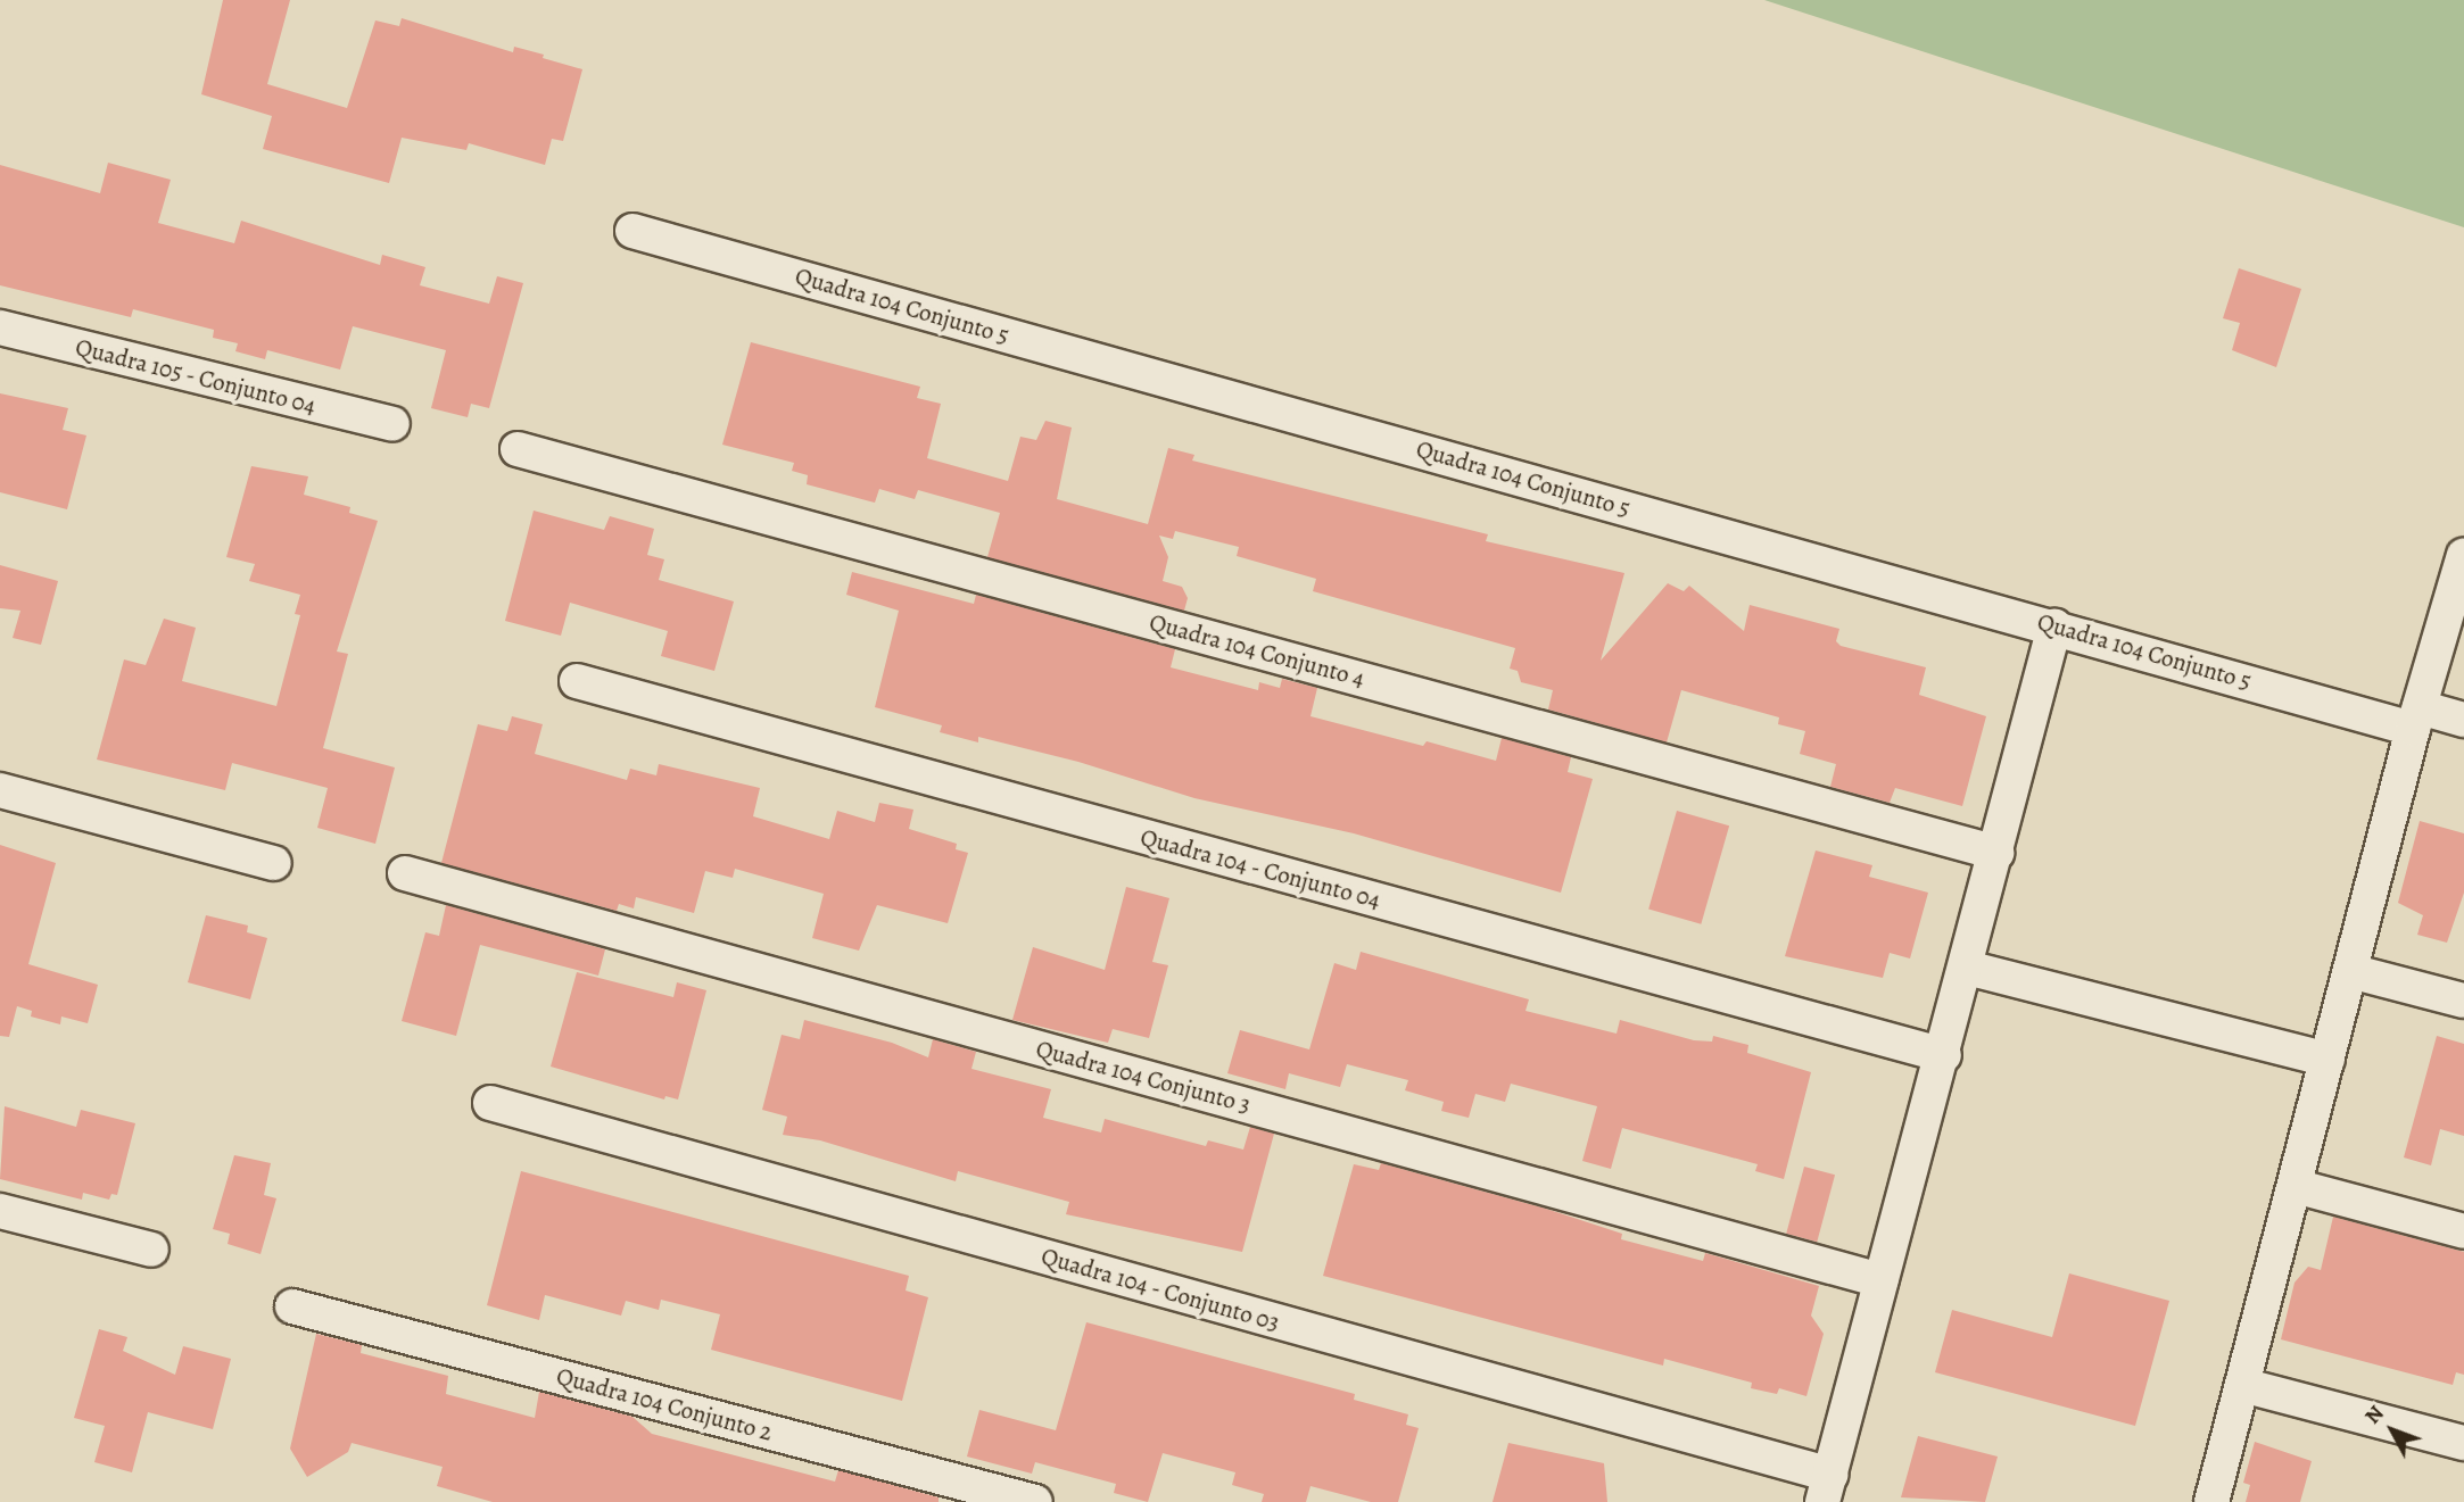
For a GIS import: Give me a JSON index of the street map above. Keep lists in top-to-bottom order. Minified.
{"streets":{"street":["Quadra 104 Conjunto 5","Quadra 105 - Conjunto 04","Quadra 104 Conjunto 4","Quadra 104 - Conjunto 04","Quadra 104 Conjunto 3","Quadra 104 - Conjunto 03","Quadra 104 Conjunto 2"]},"north":"top left"}
